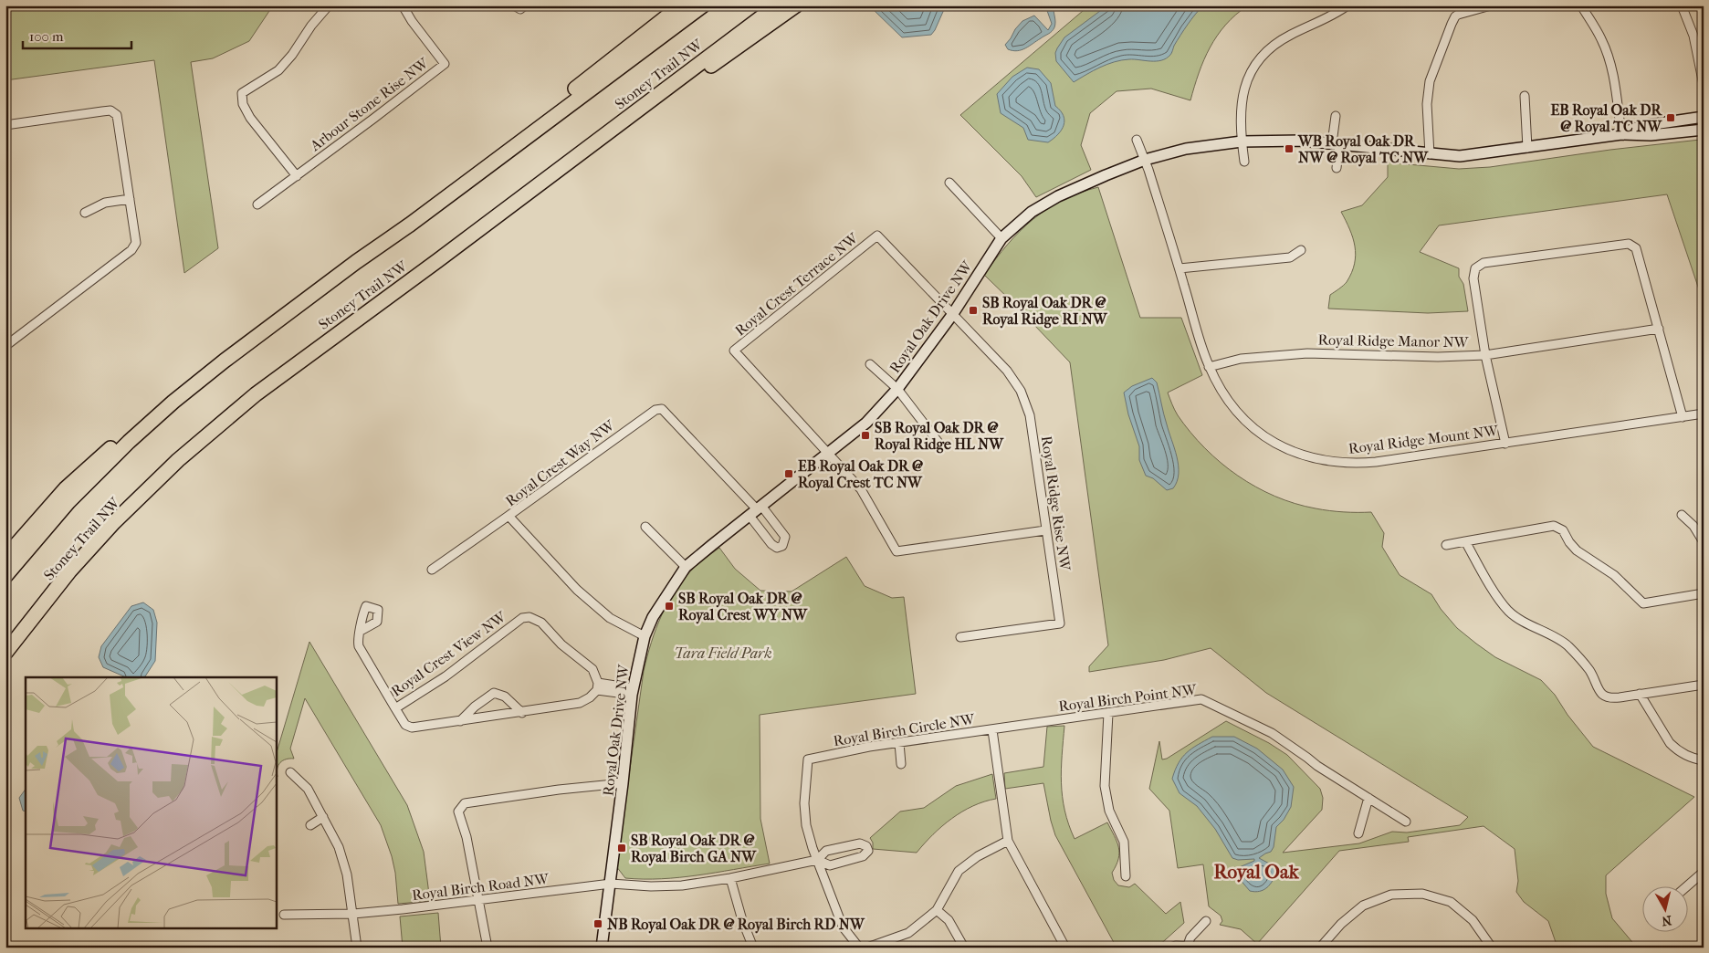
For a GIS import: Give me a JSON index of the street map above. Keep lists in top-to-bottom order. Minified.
{"streets":{"highway":["Stoney Trail NW"],"street":["Arbour Stone Rise NW","Royal Crest Terrace NW","Royal Oak Drive NW","Royal Ridge Manor NW","Royal Ridge Mount NW","Royal Crest Way NW","Royal Ridge Rise NW","Royal Crest View NW","Royal Birch Point NW","Royal Birch Circle NW","Royal Birch Road NW"]},"crossings":[["Royal Crest Terrace NW","Royal Oak Drive NW"],["Royal Crest Terrace NW","Royal Ridge Rise NW"],["Royal Oak Drive NW","Royal Ridge Mount NW"],["Royal Oak Drive NW","Royal Crest Way NW"],["Royal Oak Drive NW","Royal Ridge Rise NW"],["Royal Oak Drive NW","Royal Birch Road NW"],["Royal Ridge Manor NW","Royal Ridge Mount NW"],["Royal Birch Point NW","Royal Birch Circle NW"],["Royal Birch Circle NW","Royal Birch Road NW"]],"districts":["Royal Oak"],"parks":["Tara Field Park"],"places":{"transit":["EB Royal Oak DR @ Royal TC NW","WB Royal Oak DR NW @ Royal TC NW","SB Royal Oak DR @ Royal Ridge RI NW","SB Royal Oak DR @ Royal Ridge HL NW","EB Royal Oak DR @ Royal Crest TC NW","SB Royal Oak DR @ Royal Crest WY NW","SB Royal Oak DR @ Royal Birch GA NW","NB Royal Oak DR @ Royal Birch RD NW"]},"scale_bar":"100 m","north":"bottom"}
